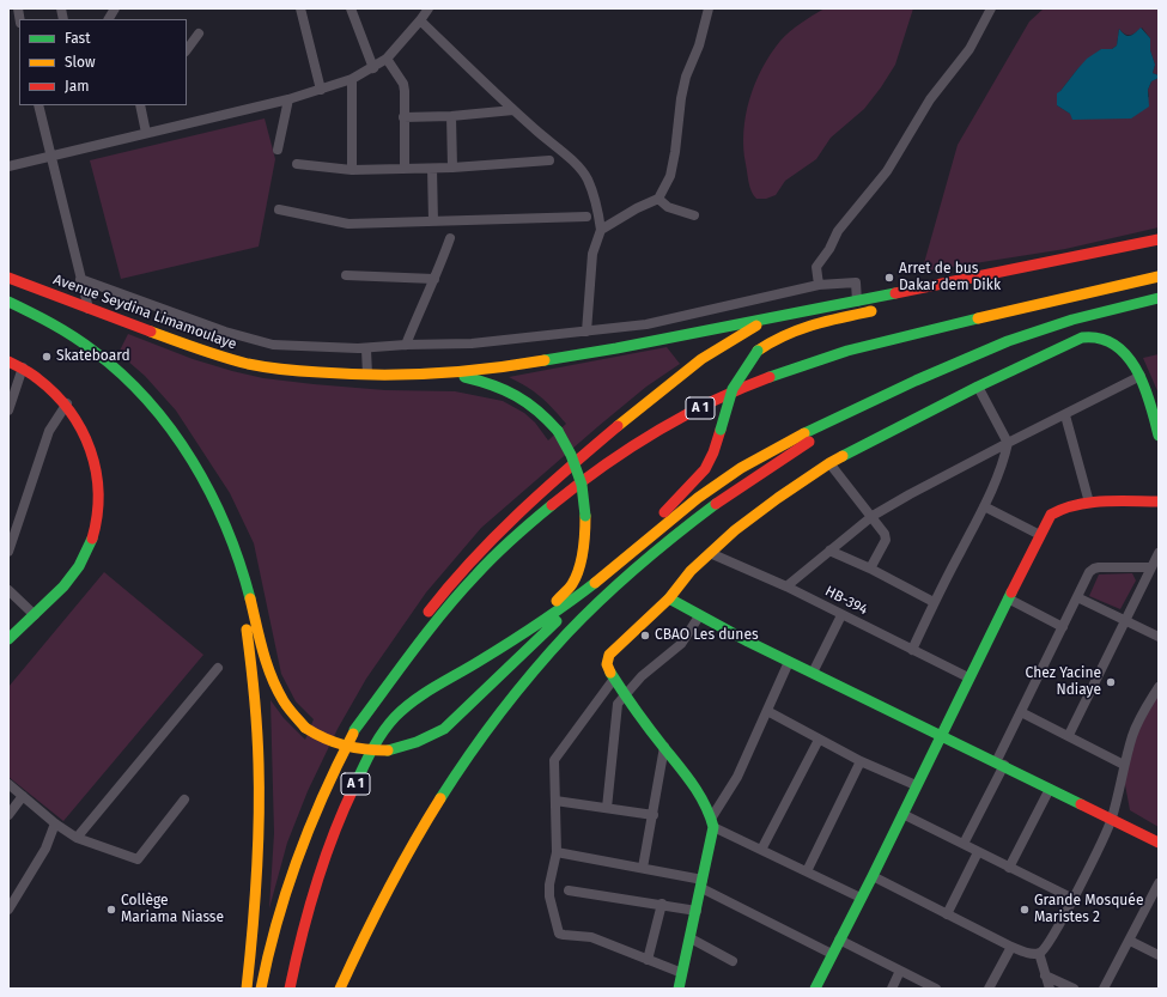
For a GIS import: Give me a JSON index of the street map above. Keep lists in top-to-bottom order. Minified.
{"streets":{"main road":["Avenue Seydina Limamoulaye","A 1"],"street":["HB-394"]},"places":["Arret de bus Dakar dem Dikk","Skateboard","CBAO Les dunes","Chez Yacine Ndiaye","Collège Mariama Niasse","Grande Mosquée Maristes 2"],"legend":["Fast","Slow","Jam"]}
